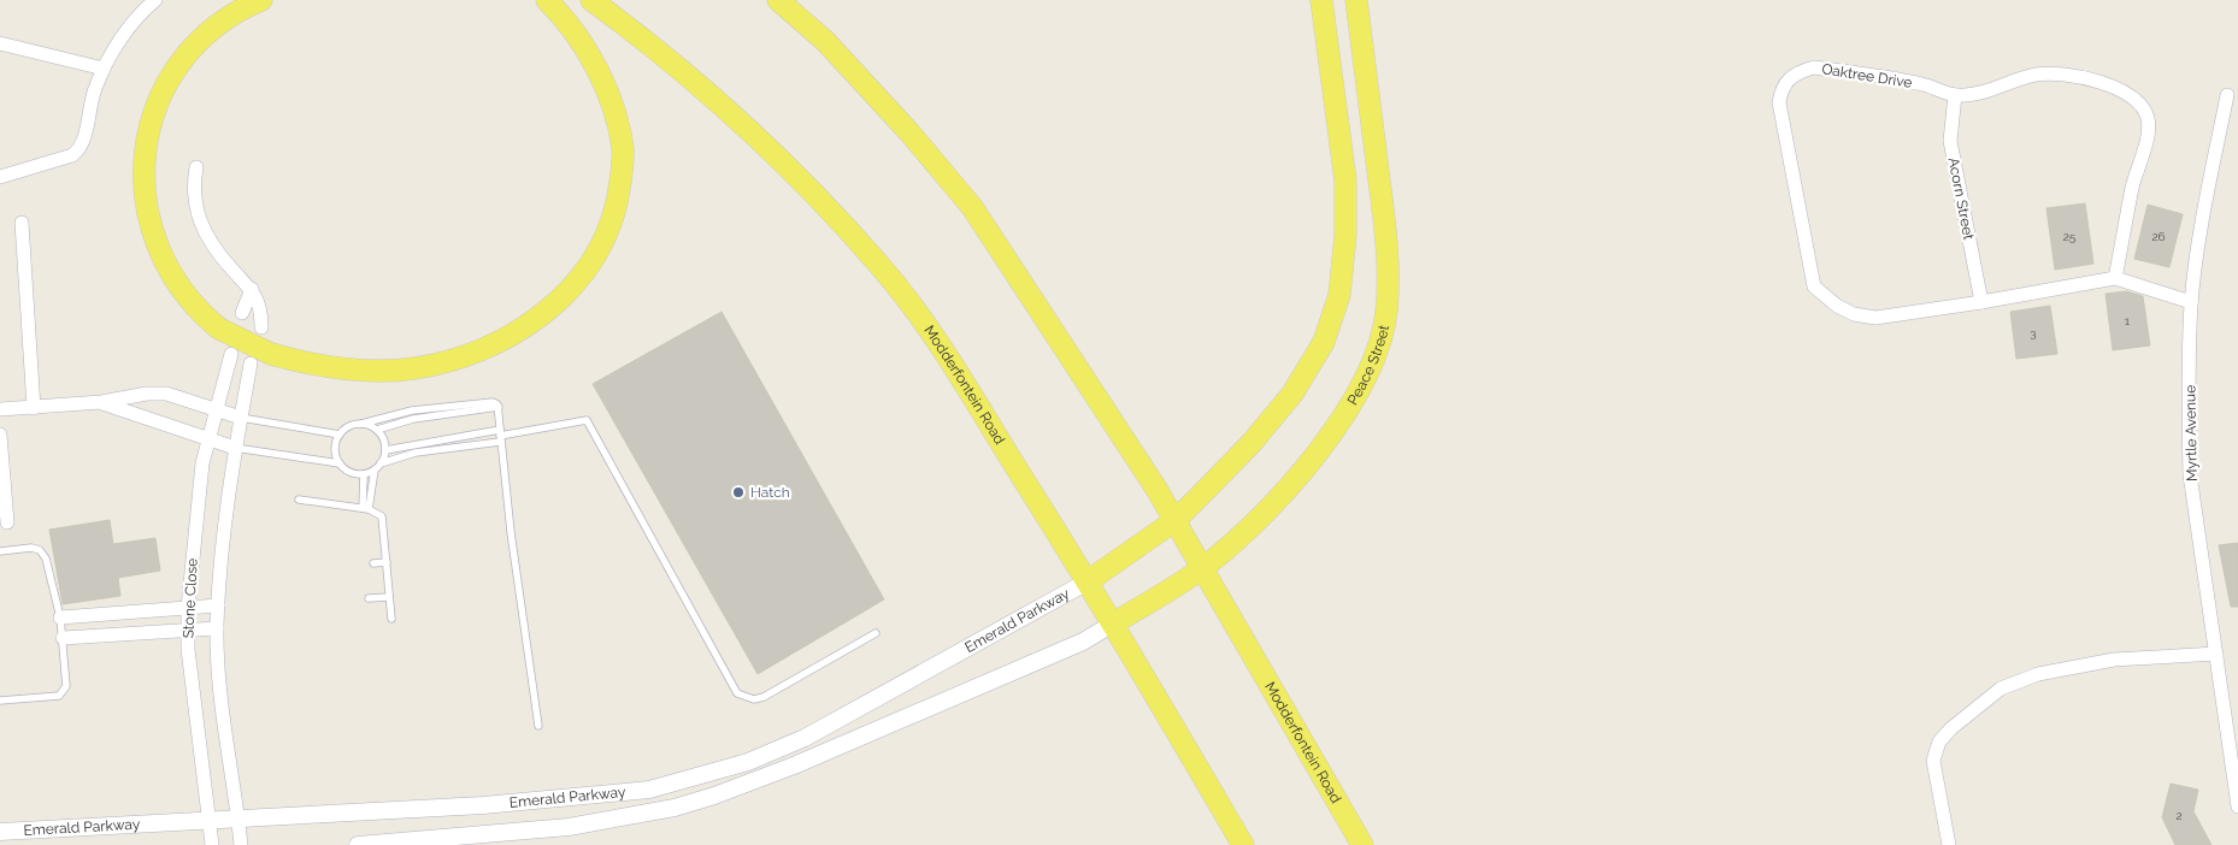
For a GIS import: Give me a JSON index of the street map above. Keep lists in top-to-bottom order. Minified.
{"streets":{"main road":["Peace Street","Modderfontein Road"],"street":["Oaktree Drive","Acorn Street","Myrtle Avenue","Stone Close","Emerald Parkway"]},"crossings":[["Oaktree Drive","Acorn Street"],["Oaktree Drive","Myrtle Avenue"],["Peace Street","Modderfontein Road"],["Peace Street","Emerald Parkway"],["Modderfontein Road","Emerald Parkway"],["Stone Close","Emerald Parkway"]],"places":["Hatch"],"house_numbers":["25","26","1","3","2"]}
